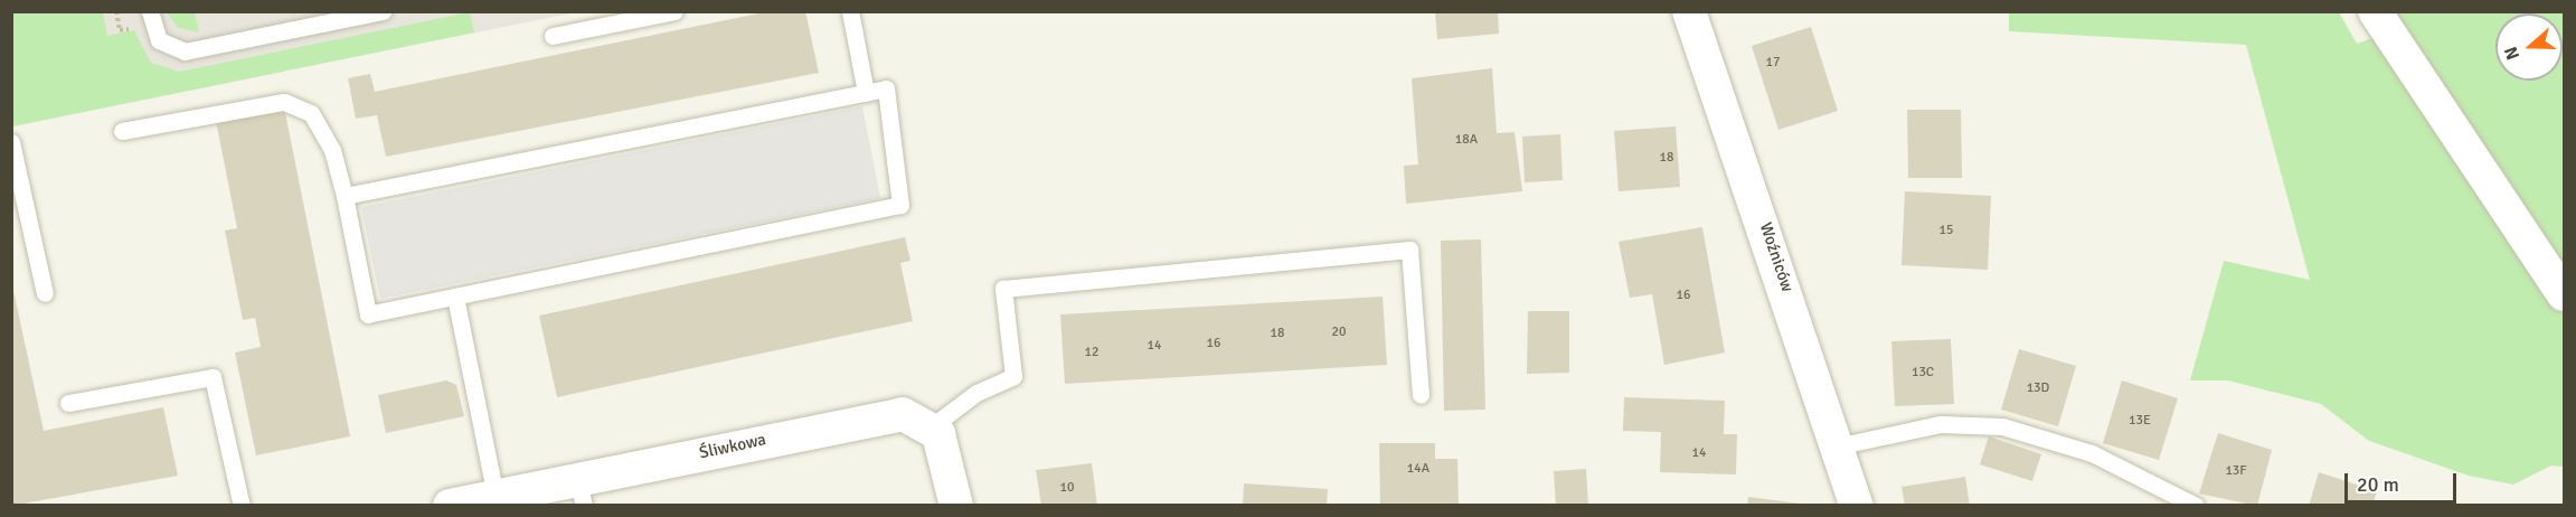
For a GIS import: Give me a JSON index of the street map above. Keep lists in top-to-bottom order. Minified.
{"streets":{"street":["Woźniców","Śliwkowa"]},"house_numbers":["17","18A","18","15","16","20","18","16","14","12","13C","13D","13E","14","14A","13F","10"],"scale_bar":"20 m","north":"left"}
